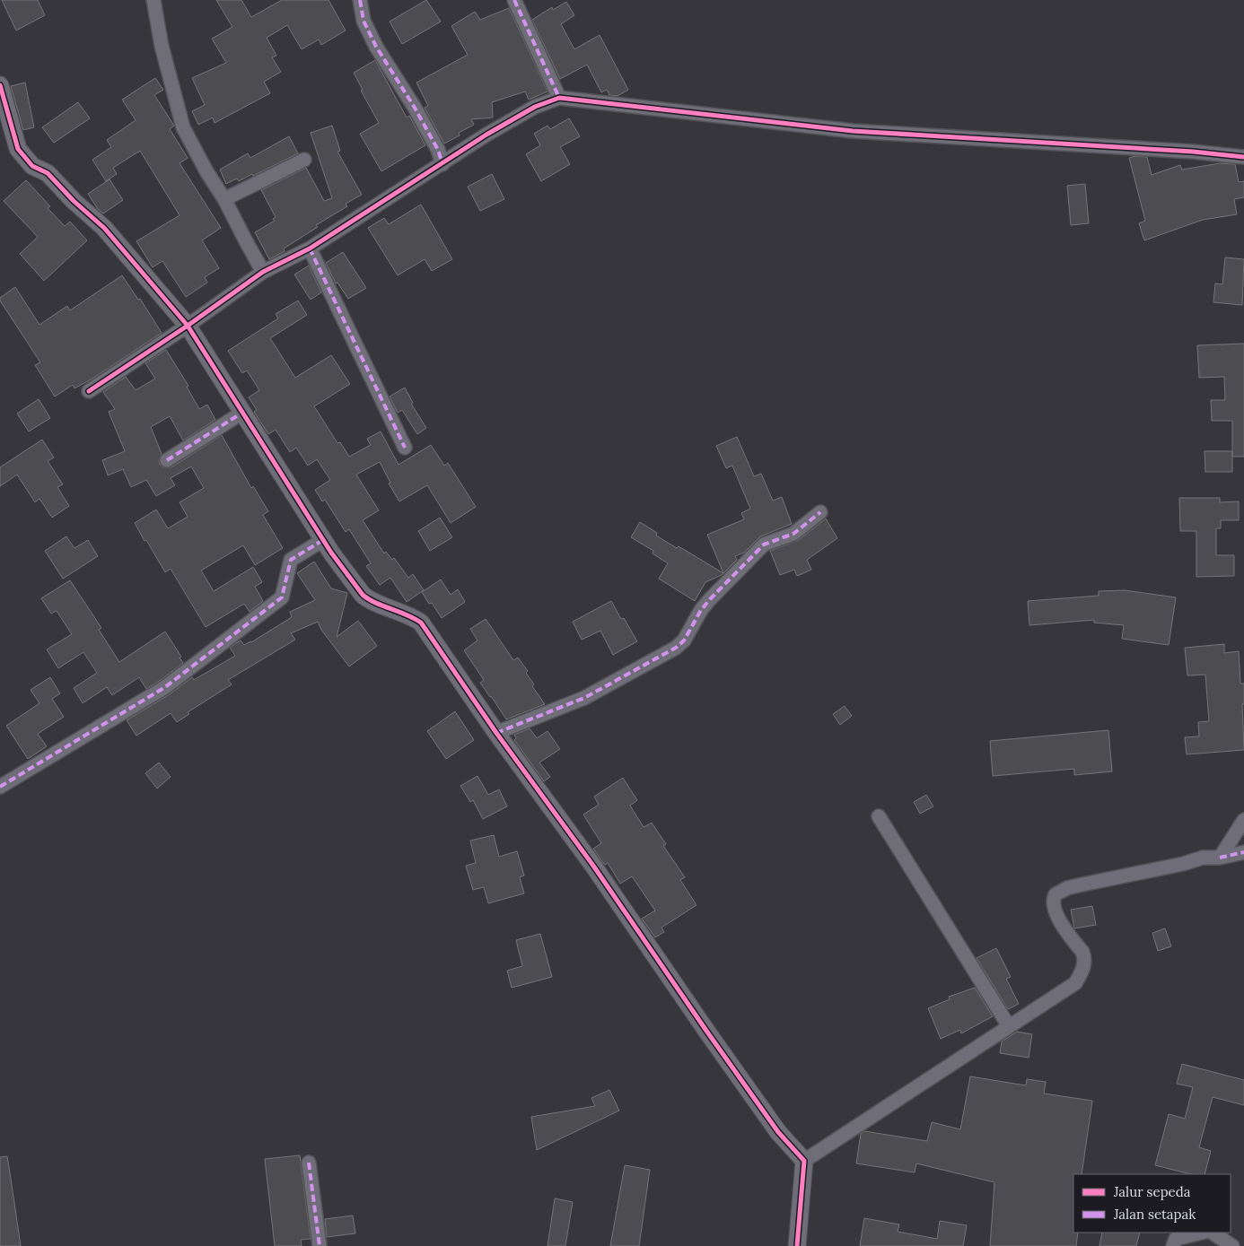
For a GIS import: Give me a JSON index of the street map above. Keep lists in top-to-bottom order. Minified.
{"legend":["Jalur sepeda","Jalan setapak"]}
